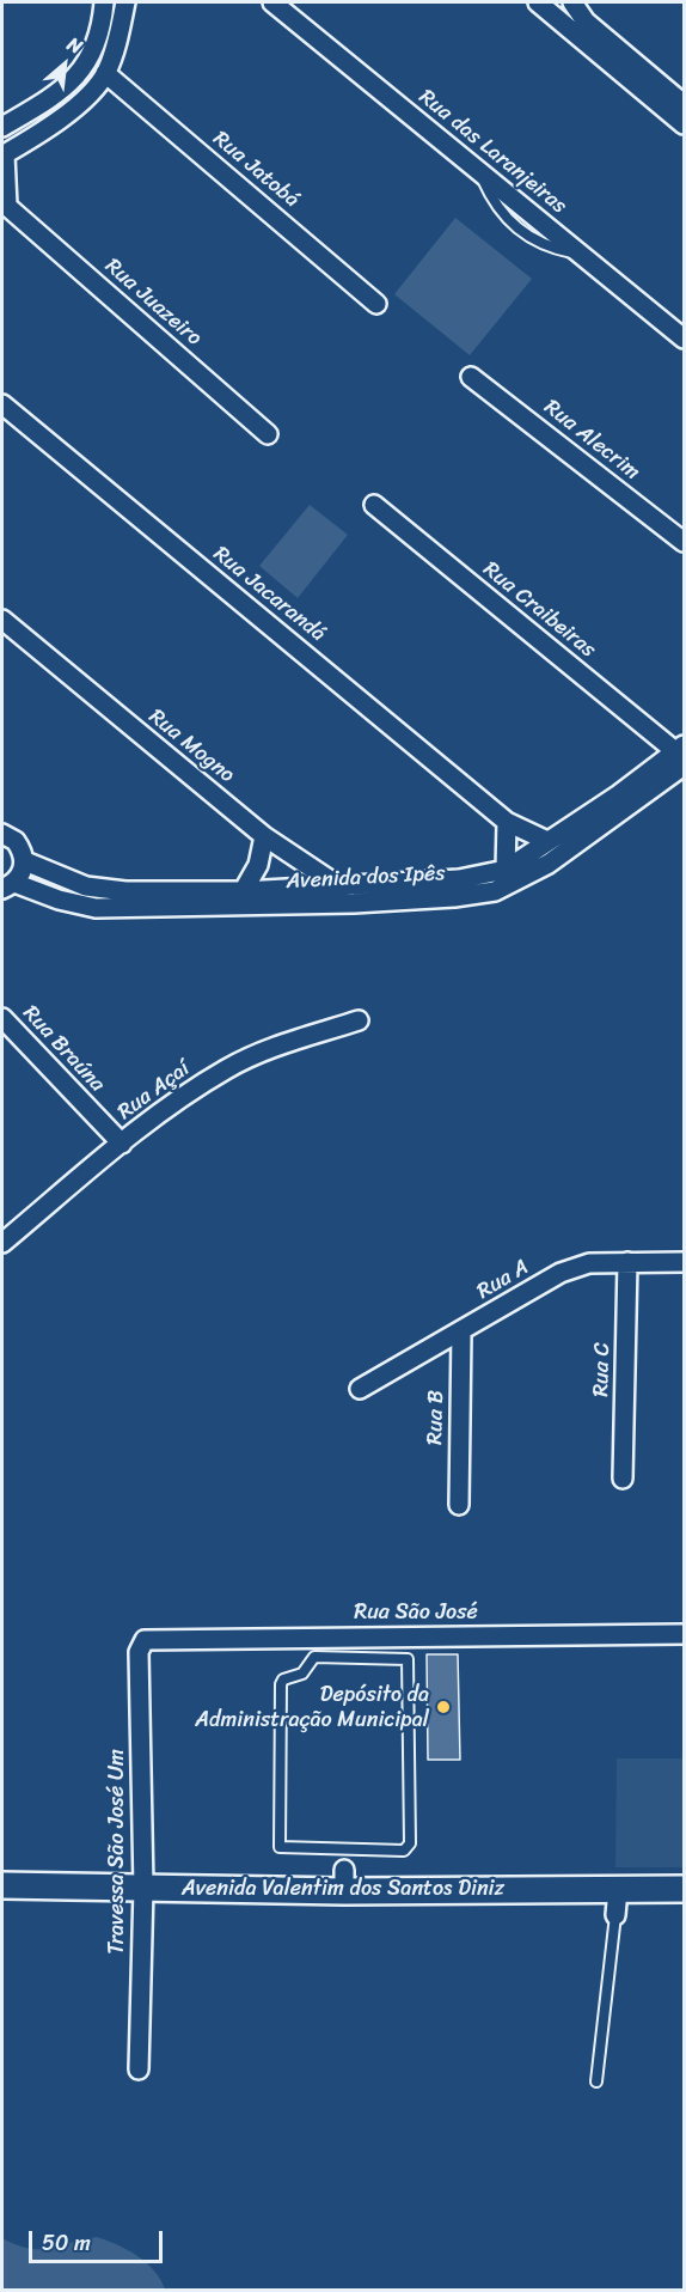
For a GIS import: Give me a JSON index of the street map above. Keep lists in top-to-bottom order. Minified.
{"streets":{"street":["Rua das Laranjeiras","Rua Jatobá","Rua Juazeiro","Rua Alecrim","Rua Jacarandá","Rua Craibeiras","Rua Mogno","Avenida dos Ipês","Rua Braúna","Rua Açaí","Rua A","Rua C","Rua B","Rua São José","Travessa São José Um","Avenida Valentim dos Santos Diniz"]},"crossings":[["Rua Jacarandá","Avenida dos Ipês"],["Rua Craibeiras","Avenida dos Ipês"],["Rua Mogno","Avenida dos Ipês"],["Rua Braúna","Rua Açaí"],["Rua A","Rua C"],["Rua A","Rua B"],["Rua São José","Travessa São José Um"],["Travessa São José Um","Avenida Valentim dos Santos Diniz"]],"places":["Depósito da Administração Municipal"],"scale_bar":"50 m","north":"top right"}
